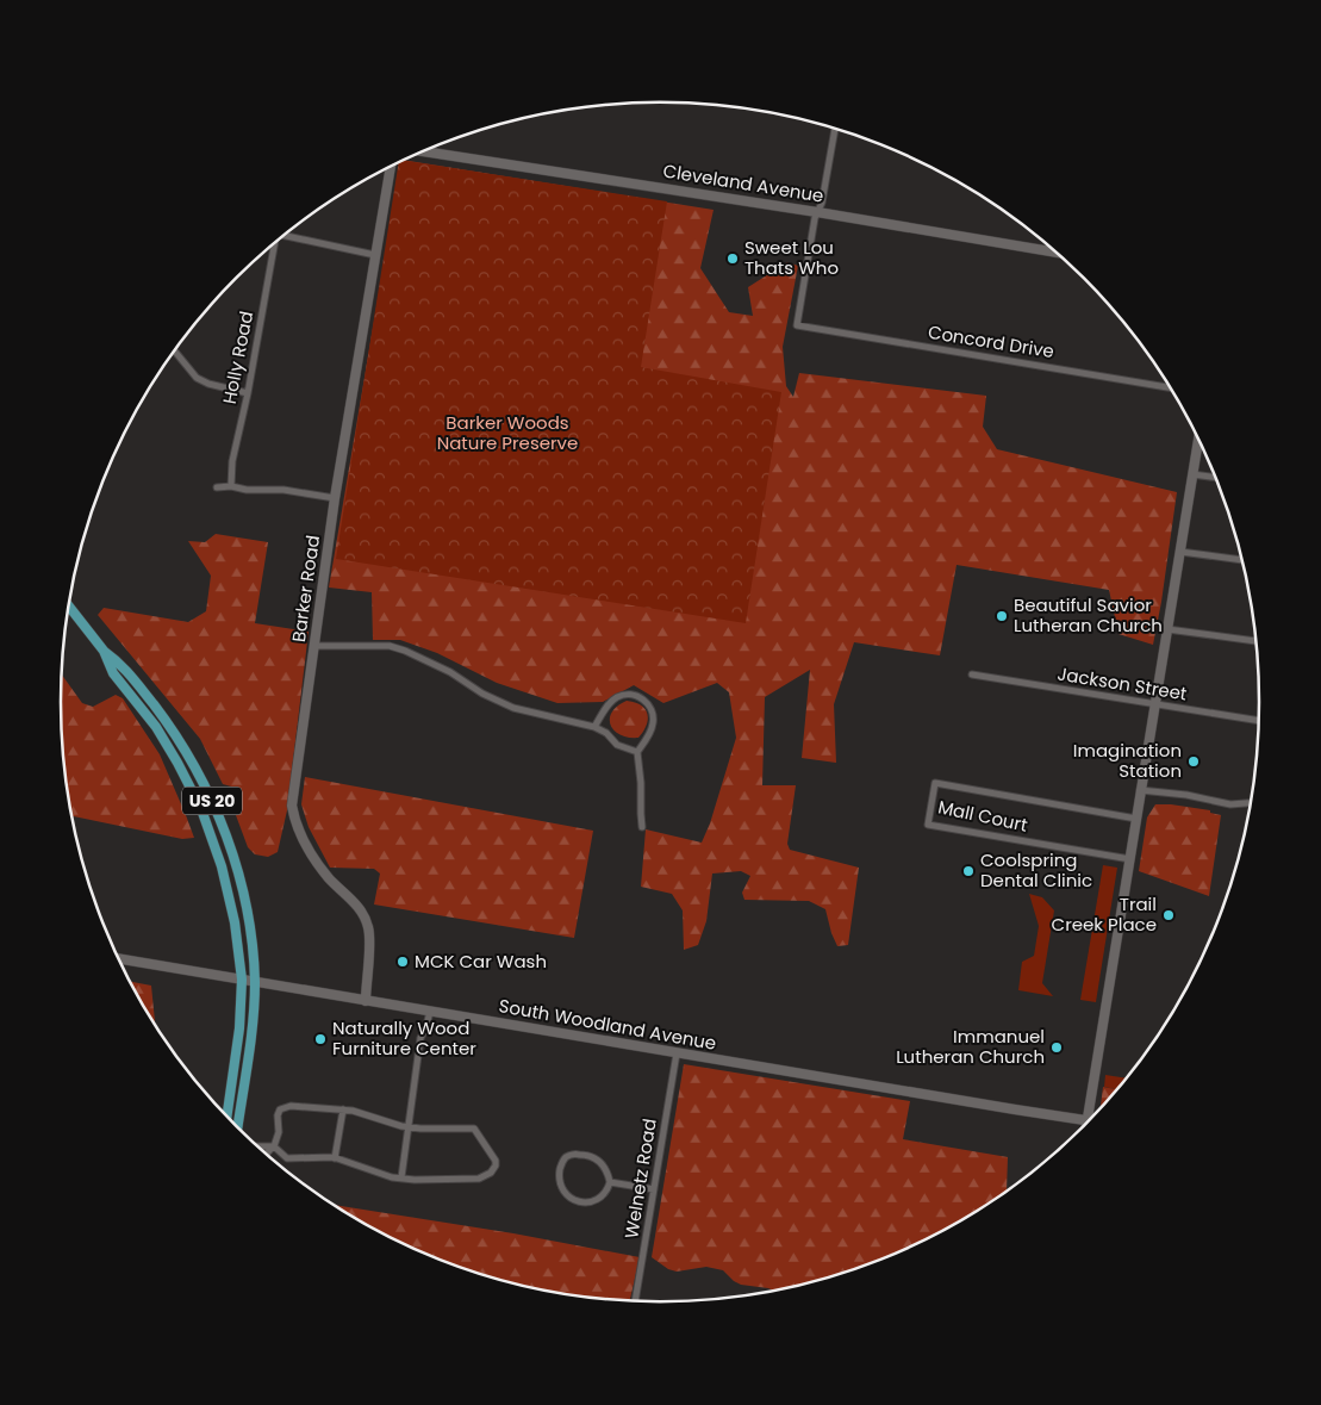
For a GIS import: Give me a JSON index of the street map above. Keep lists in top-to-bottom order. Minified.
{"streets":{"main road":["US 20"],"street":["Cleveland Avenue","Concord Drive","Holly Road","Barker Road","Jackson Street","Mall Court","South Woodland Avenue","Welnetz Road"]},"crossings":[["Cleveland Avenue","Concord Drive"],["Barker Road","South Woodland Avenue"],["US 20","South Woodland Avenue"],["South Woodland Avenue","Welnetz Road"]],"parks":["Barker Woods Nature Preserve"],"places":["Sweet Lou Thats Who","Beautiful Savior Lutheran Church","Imagination Station","Coolspring Dental Clinic","Trail Creek Place","MCK Car Wash","Naturally Wood Furniture Center","Immanuel Lutheran Church"]}
